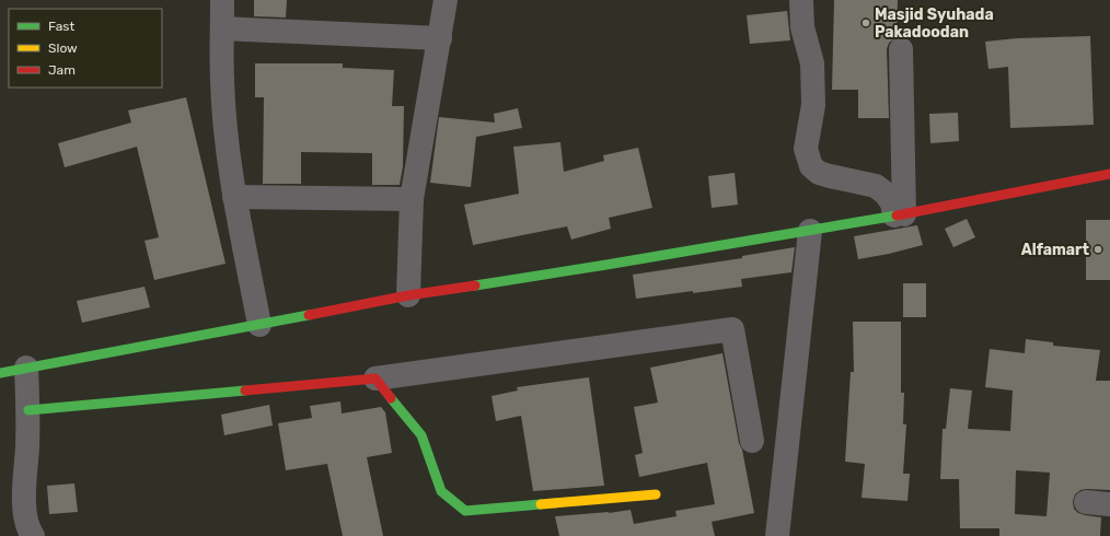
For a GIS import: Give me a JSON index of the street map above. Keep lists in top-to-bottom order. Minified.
{"places":["Masjid Syuhada Pakadoodan","Alfamart"],"legend":["Fast","Slow","Jam"]}
